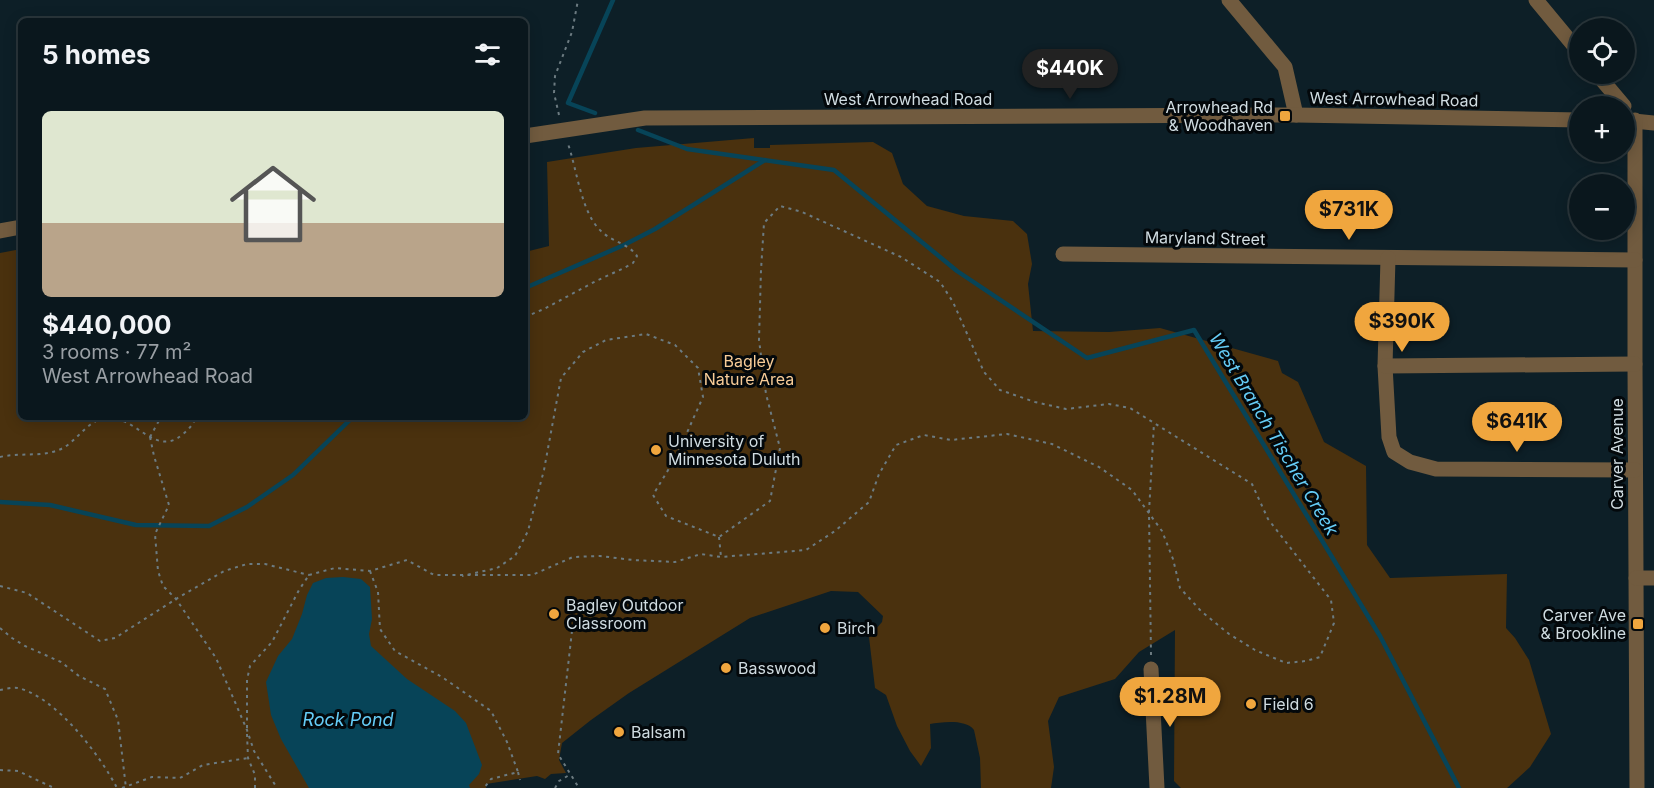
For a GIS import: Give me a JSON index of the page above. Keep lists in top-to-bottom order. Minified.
{"streets":{"street":["West Arrowhead Road","Maryland Street","Carver Avenue"]},"crossings":[["Maryland Street","Carver Avenue"]],"water":["West Branch Tischer Creek","Rock Pond"],"parks":["Bagley Nature Area"],"places":{"transit":["Arrowhead Rd & Woodhaven","Carver Ave & Brookline"],"other":["University of Minnesota Duluth","Bagley Outdoor Classroom","Birch","Basswood","Field 6","Balsam"]},"page":{"map_buttons":["+","−"],"heading":"5 homes","price":["$440K","$731K","$390K","$641K","$1.28M"],"list":[{"name":"$440,000","note":"3 rooms · 77 m² · West Arrowhead Road"}]}}
